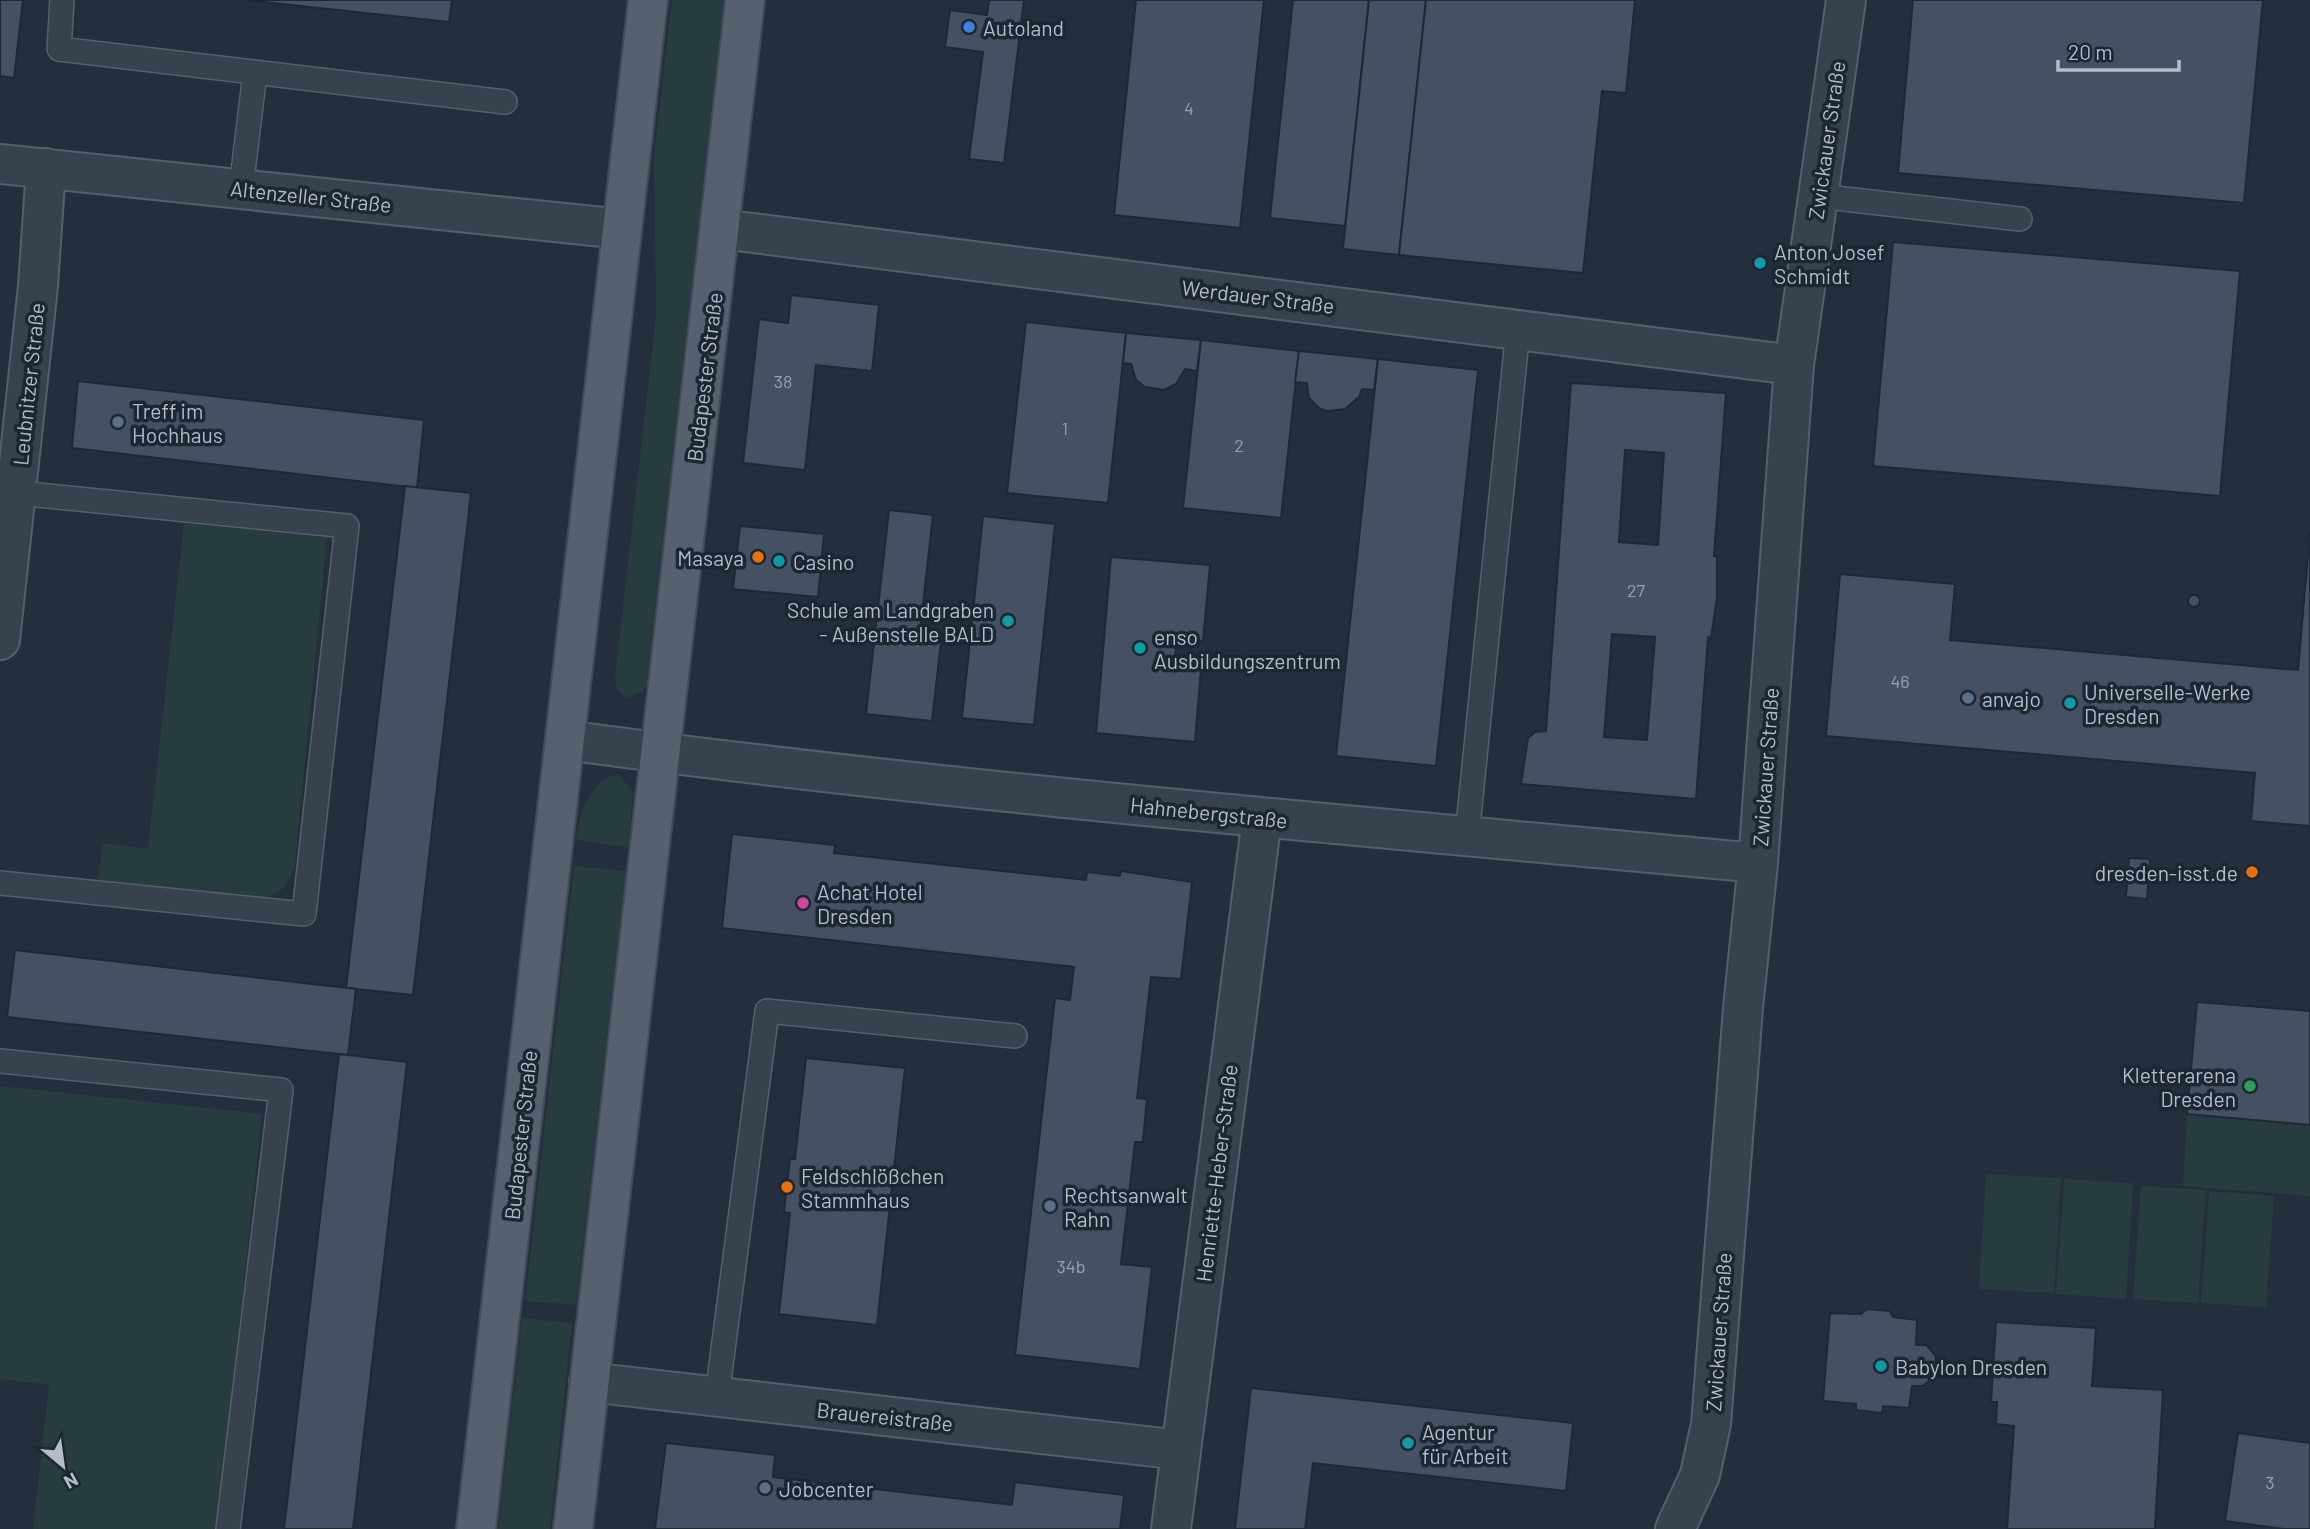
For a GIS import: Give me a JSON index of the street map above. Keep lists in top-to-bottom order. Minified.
{"streets":{"main road":["Budapester Straße"],"street":["Zwickauer Straße","Altenzeller Straße","Werdauer Straße","Leubnitzer Straße","Hahnebergstraße","Henriette-Heber-Straße","Brauereistraße"]},"crossings":[["Zwickauer Straße","Werdauer Straße"],["Zwickauer Straße","Hahnebergstraße"],["Altenzeller Straße","Budapester Straße"],["Altenzeller Straße","Leubnitzer Straße"],["Werdauer Straße","Budapester Straße"],["Budapester Straße","Hahnebergstraße"],["Budapester Straße","Brauereistraße"],["Hahnebergstraße","Henriette-Heber-Straße"],["Henriette-Heber-Straße","Brauereistraße"]],"places":["Autoland","Anton Josef Schmidt","Treff im Hochhaus","Masaya","Casino","Schule am Landgraben - Außenstelle BALD","enso Ausbildungszentrum","anvajo","Universelle-Werke Dresden","dresden-isst.de","Achat Hotel Dresden","Kletterarena Dresden","Feldschlößchen Stammhaus","Rechtsanwalt Rahn","Babylon Dresden","Agentur für Arbeit","Jobcenter"],"house_numbers":["4","38","1","2","27","46","34b","3"],"scale_bar":"20 m","north":"bottom right"}
